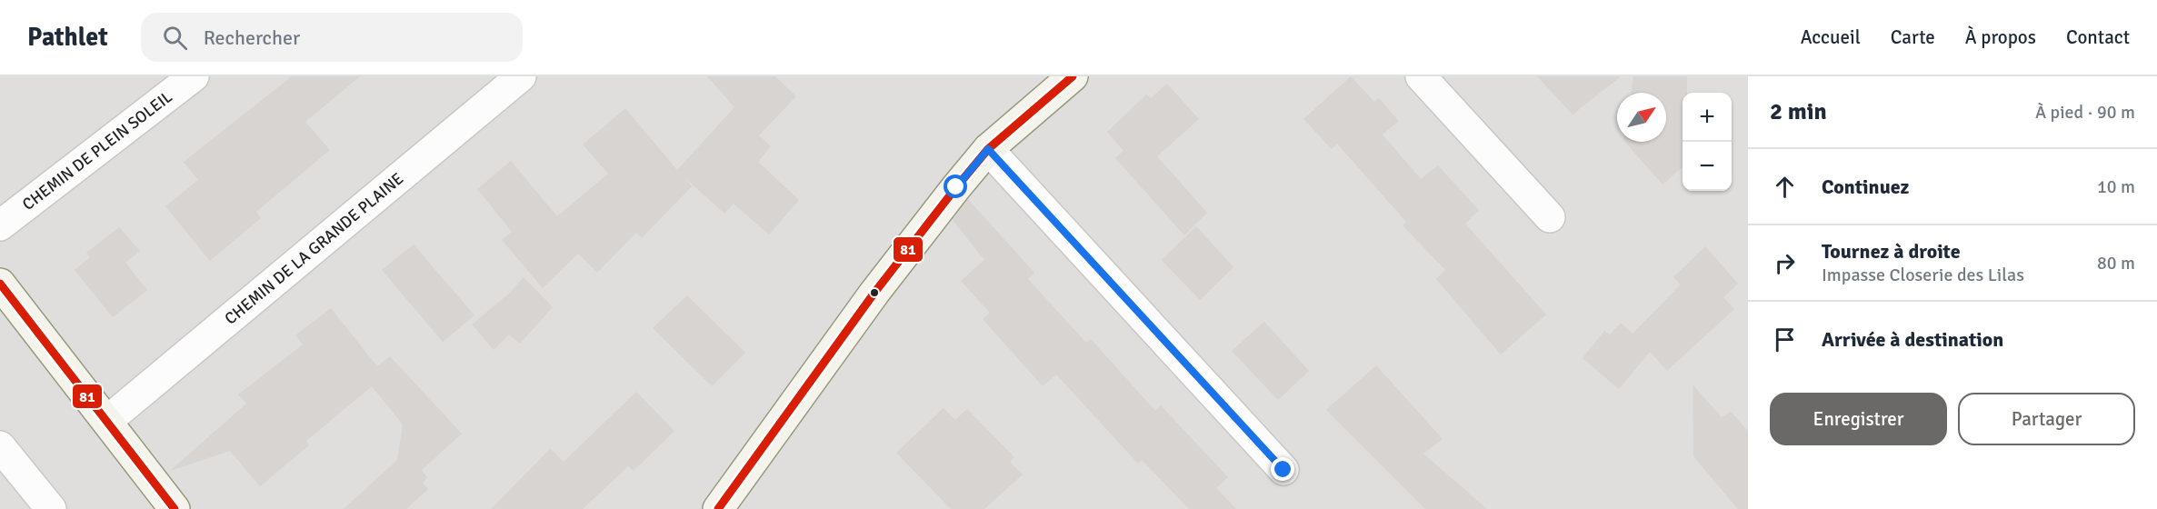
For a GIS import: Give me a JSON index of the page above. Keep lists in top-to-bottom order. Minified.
{"streets":{"street":["CHEMIN DE PLEIN SOLEIL","CHEMIN DE LA GRANDE PLAINE"]},"lines":["transit line 81"],"north":"top right","page":{"header":"Pathlet","search":"Rechercher","nav":["Accueil","Carte","À propos","Contact"],"heading":["2 min","À pied · 90 m"],"map_buttons":["+","−"],"list":[["Continuez","10 m"],["Tournez à droite","Impasse Closerie des Lilas","80 m"],"Arrivée à destination"],"buttons":["Enregistrer","Partager"]}}
